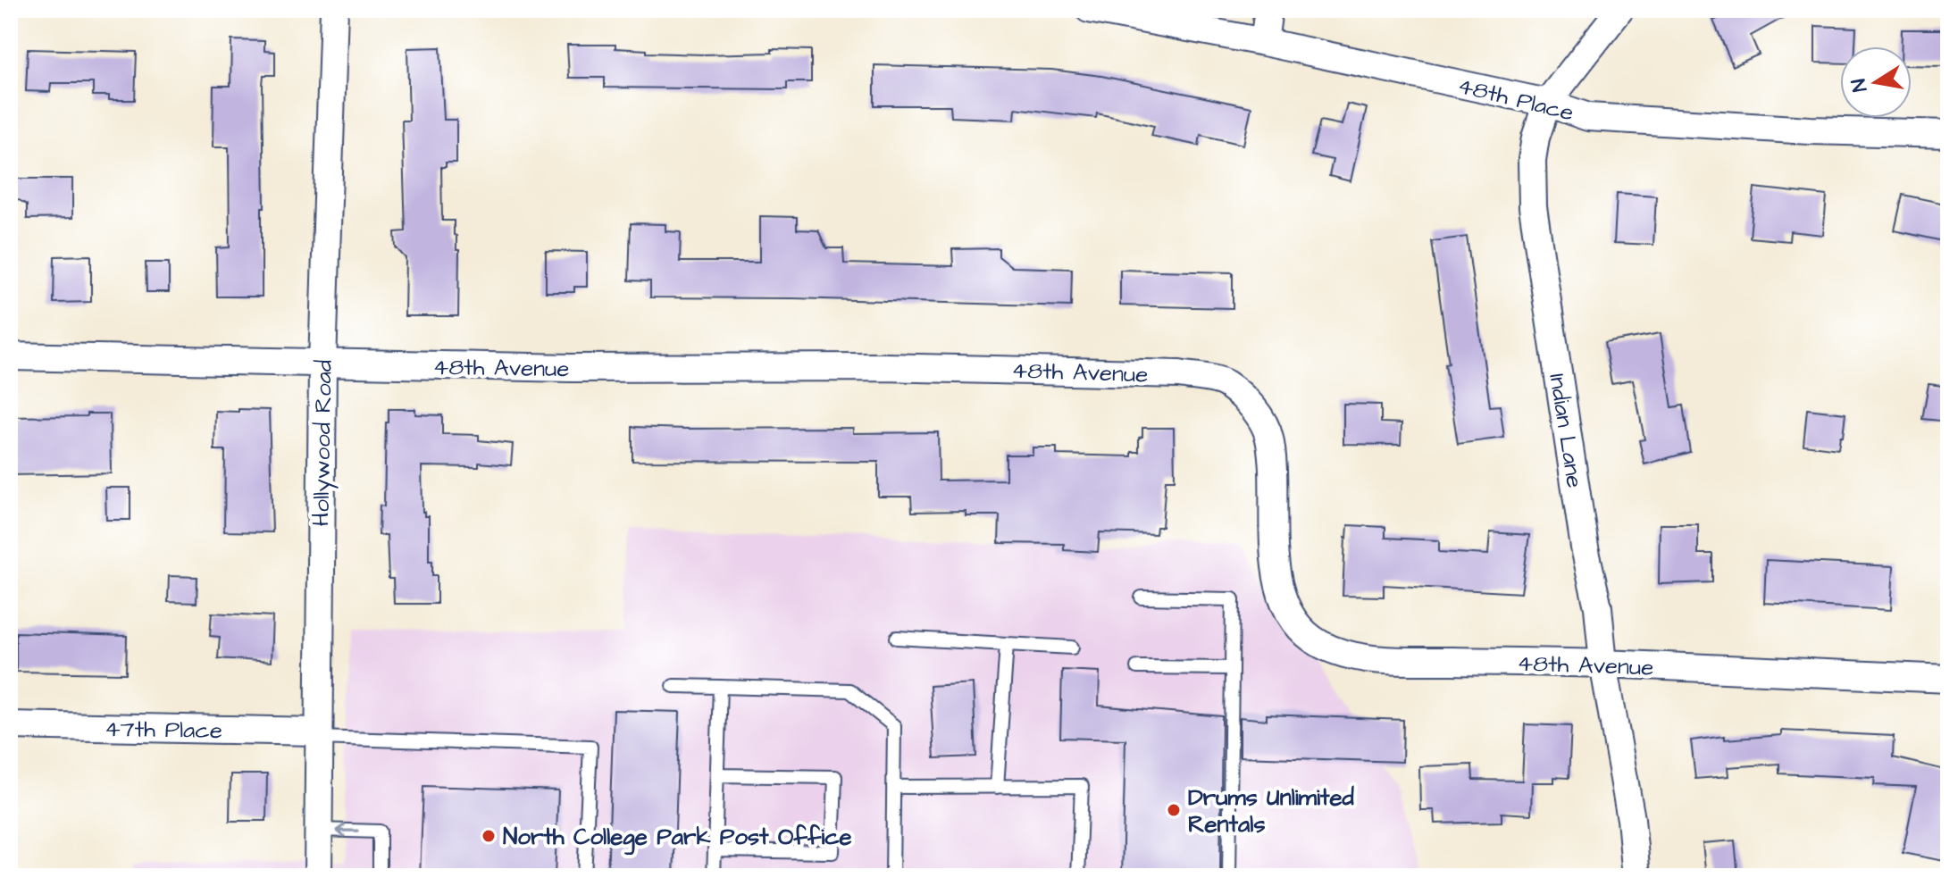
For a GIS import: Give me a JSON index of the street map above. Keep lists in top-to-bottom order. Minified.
{"streets":{"street":["48th Place","48th Avenue","Indian Lane","Hollywood Road","47th Place"]},"crossings":[["48th Place","Indian Lane"],["48th Avenue","Indian Lane"],["48th Avenue","Hollywood Road"],["Hollywood Road","47th Place"]],"places":["Drums Unlimited Rentals","North College Park Post Office"],"north":"left"}
